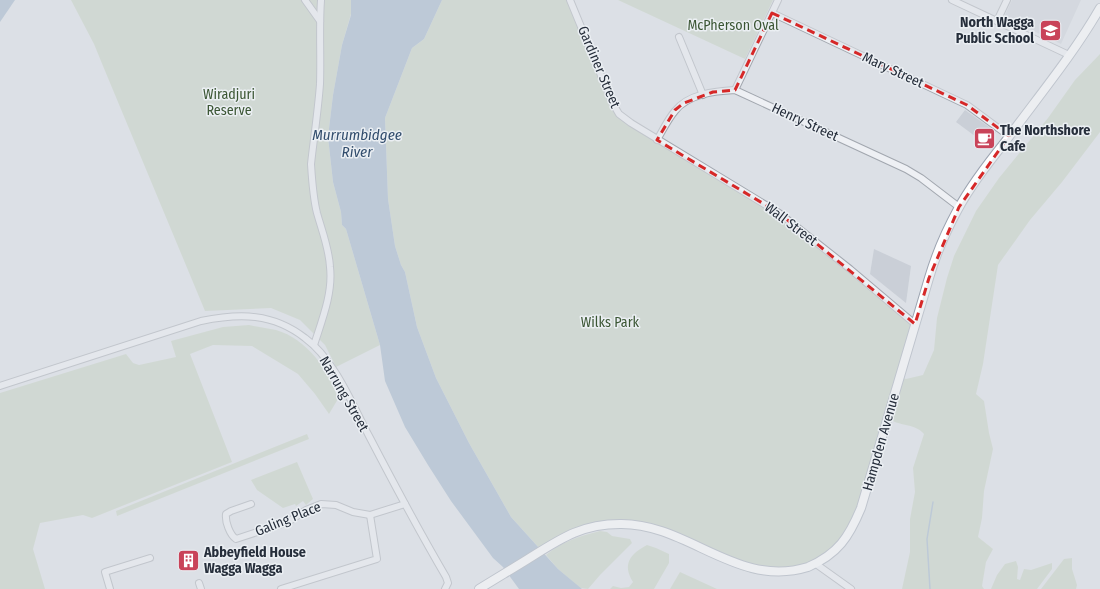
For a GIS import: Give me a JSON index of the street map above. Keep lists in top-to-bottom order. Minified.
{"streets":{"main road":["Hampden Avenue"],"street":["Gardiner Street","Mary Street","Henry Street","Wall Street","Narrung Street","Galing Place"]},"crossings":[["Gardiner Street","Henry Street"],["Gardiner Street","Wall Street"],["Mary Street","Hampden Avenue"],["Henry Street","Wall Street"],["Henry Street","Hampden Avenue"],["Wall Street","Hampden Avenue"]],"water":["Murrumbidgee River"],"parks":["McPherson Oval","Wiradjuri Reserve","Wilks Park"],"places":{"school or university":["North Wagga Public School"],"cafe":["The Northshore Cafe"],"building":["Abbeyfield House Wagga Wagga"]}}
